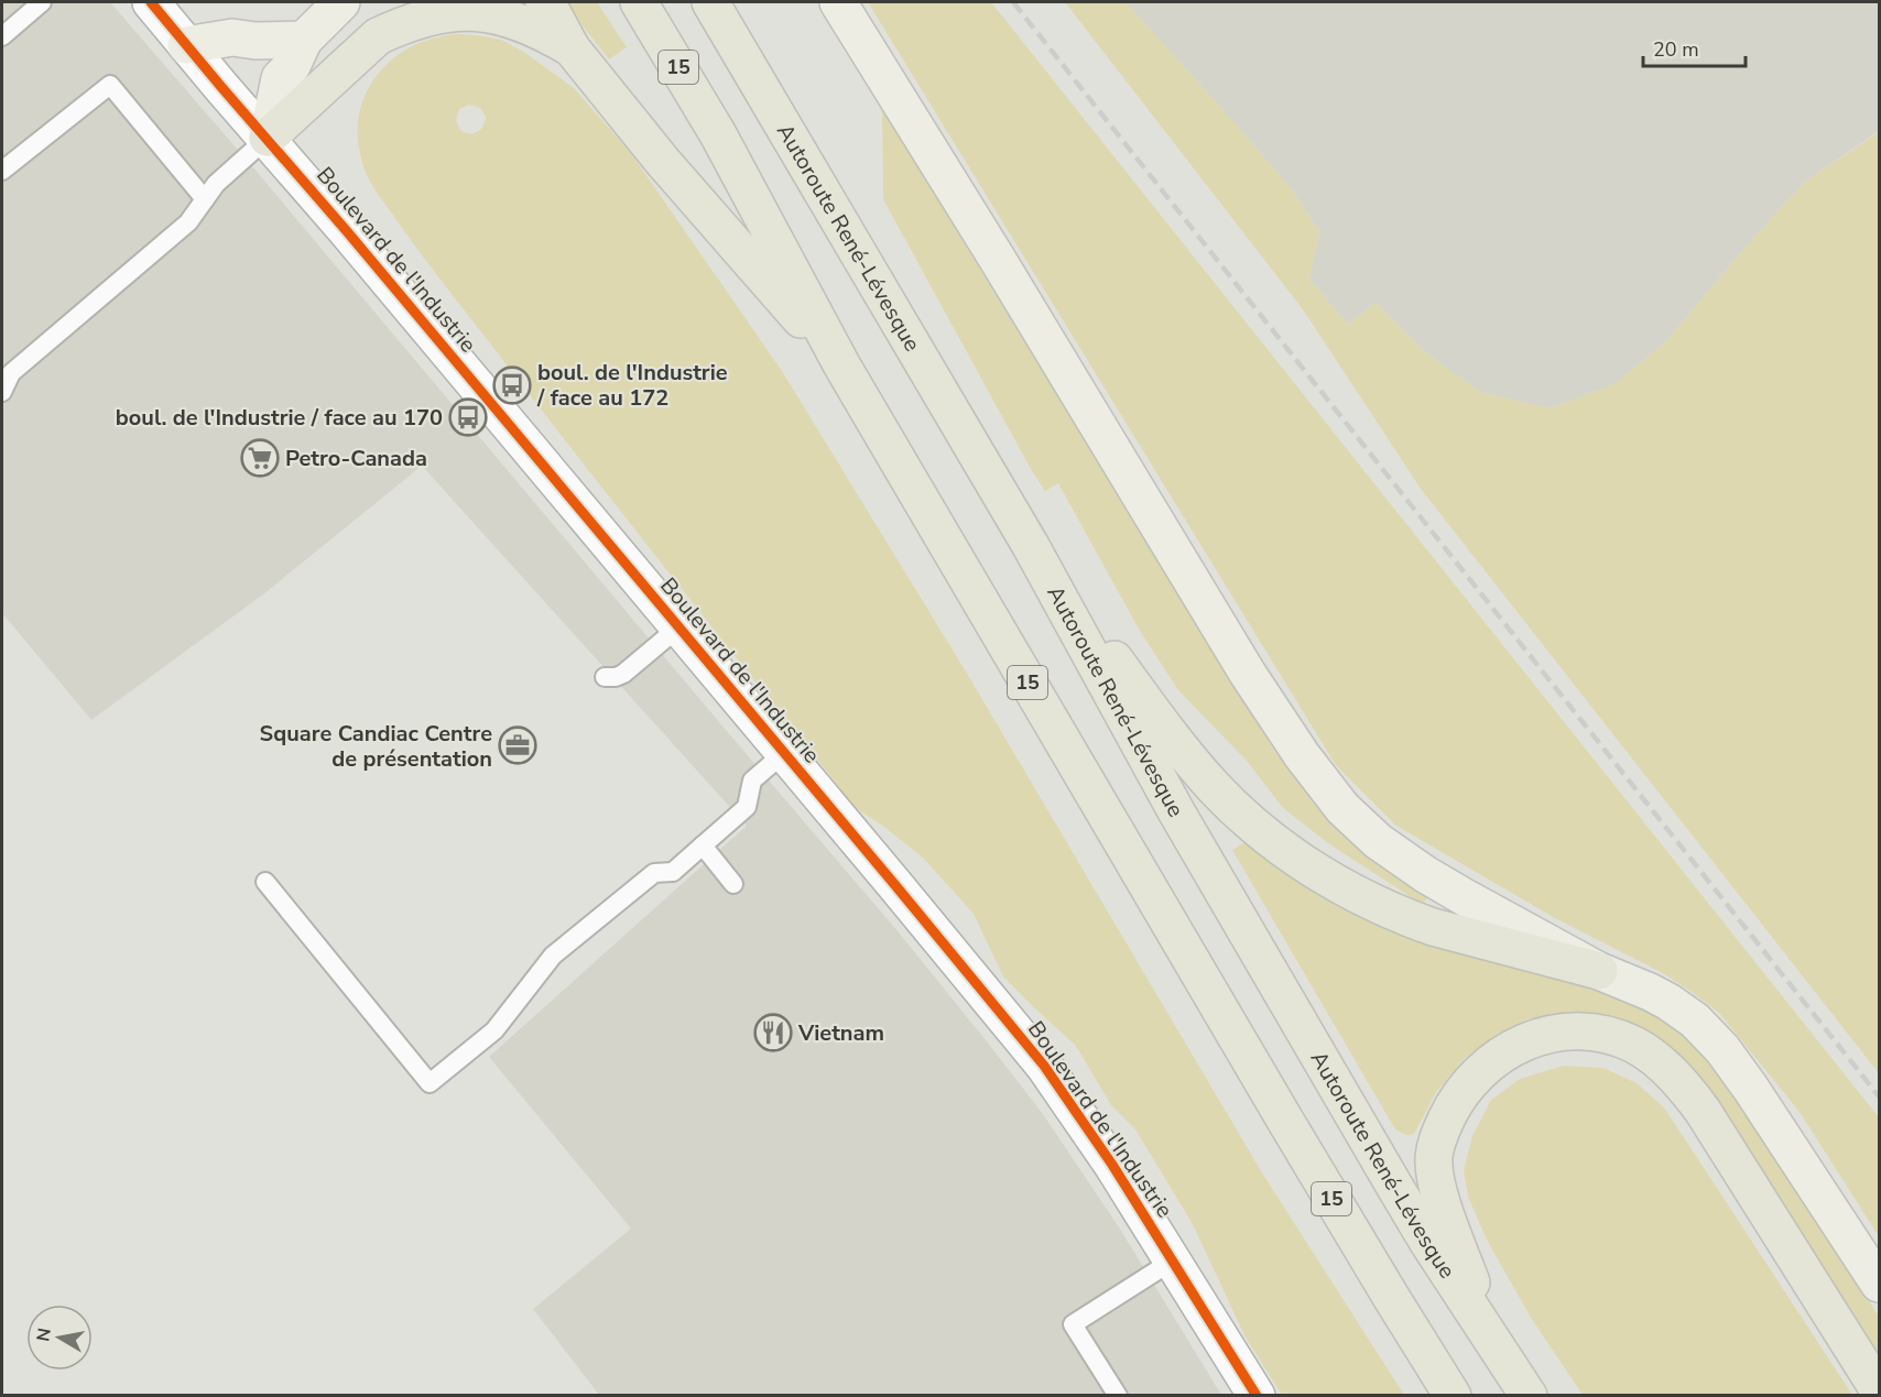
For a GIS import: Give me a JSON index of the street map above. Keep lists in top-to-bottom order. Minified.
{"streets":{"highway":["15","Autoroute René-Lévesque"],"street":["Boulevard de l'Industrie"]},"places":{"bus stop":["boul. de l'Industrie / face au 172","boul. de l'Industrie / face au 170"],"supermarket":["Petro-Canada"],"office":["Square Candiac Centre de présentation"],"restaurant":["Vietnam"]},"scale_bar":"20 m","north":"left"}
